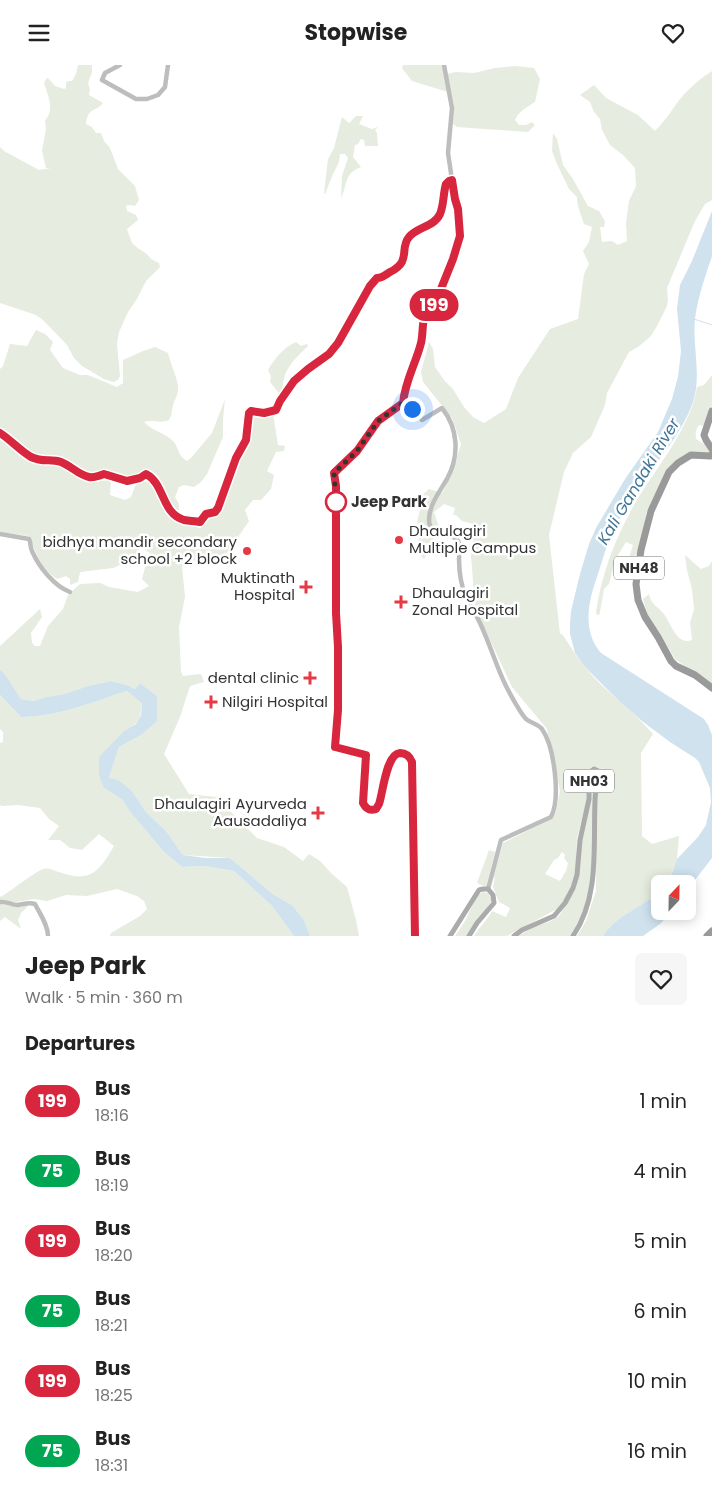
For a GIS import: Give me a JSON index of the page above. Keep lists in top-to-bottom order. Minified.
{"streets":{"highway":["NH48"],"main road":["NH03"]},"water":["Kali Gandaki River"],"places":{"other":["Jeep Park","Dhaulagiri Multiple Campus","bidhya mandir secondary school +2 block"],"health":["Muktinath Hospital","Dhaulagiri Zonal Hospital","dental clinic","Nilgiri Hospital","Dhaulagiri Ayurveda Aausadaliya"]},"lines":["bus line 199"],"north":"top","page":{"header":"Stopwise","on_map":"199","heading":[["Jeep Park","Walk · 5 min · 360 m"],"Departures"],"list":[{"mark":"199","name":"Bus","note":"18:16","value":"1 min"},{"mark":"75","name":"Bus","note":"18:19","value":"4 min"},{"mark":"199","name":"Bus","note":"18:20","value":"5 min"},{"mark":"75","name":"Bus","note":"18:21","value":"6 min"},{"mark":"199","name":"Bus","note":"18:25","value":"10 min"},{"mark":"75","name":"Bus","note":"18:31","value":"16 min"}]}}
